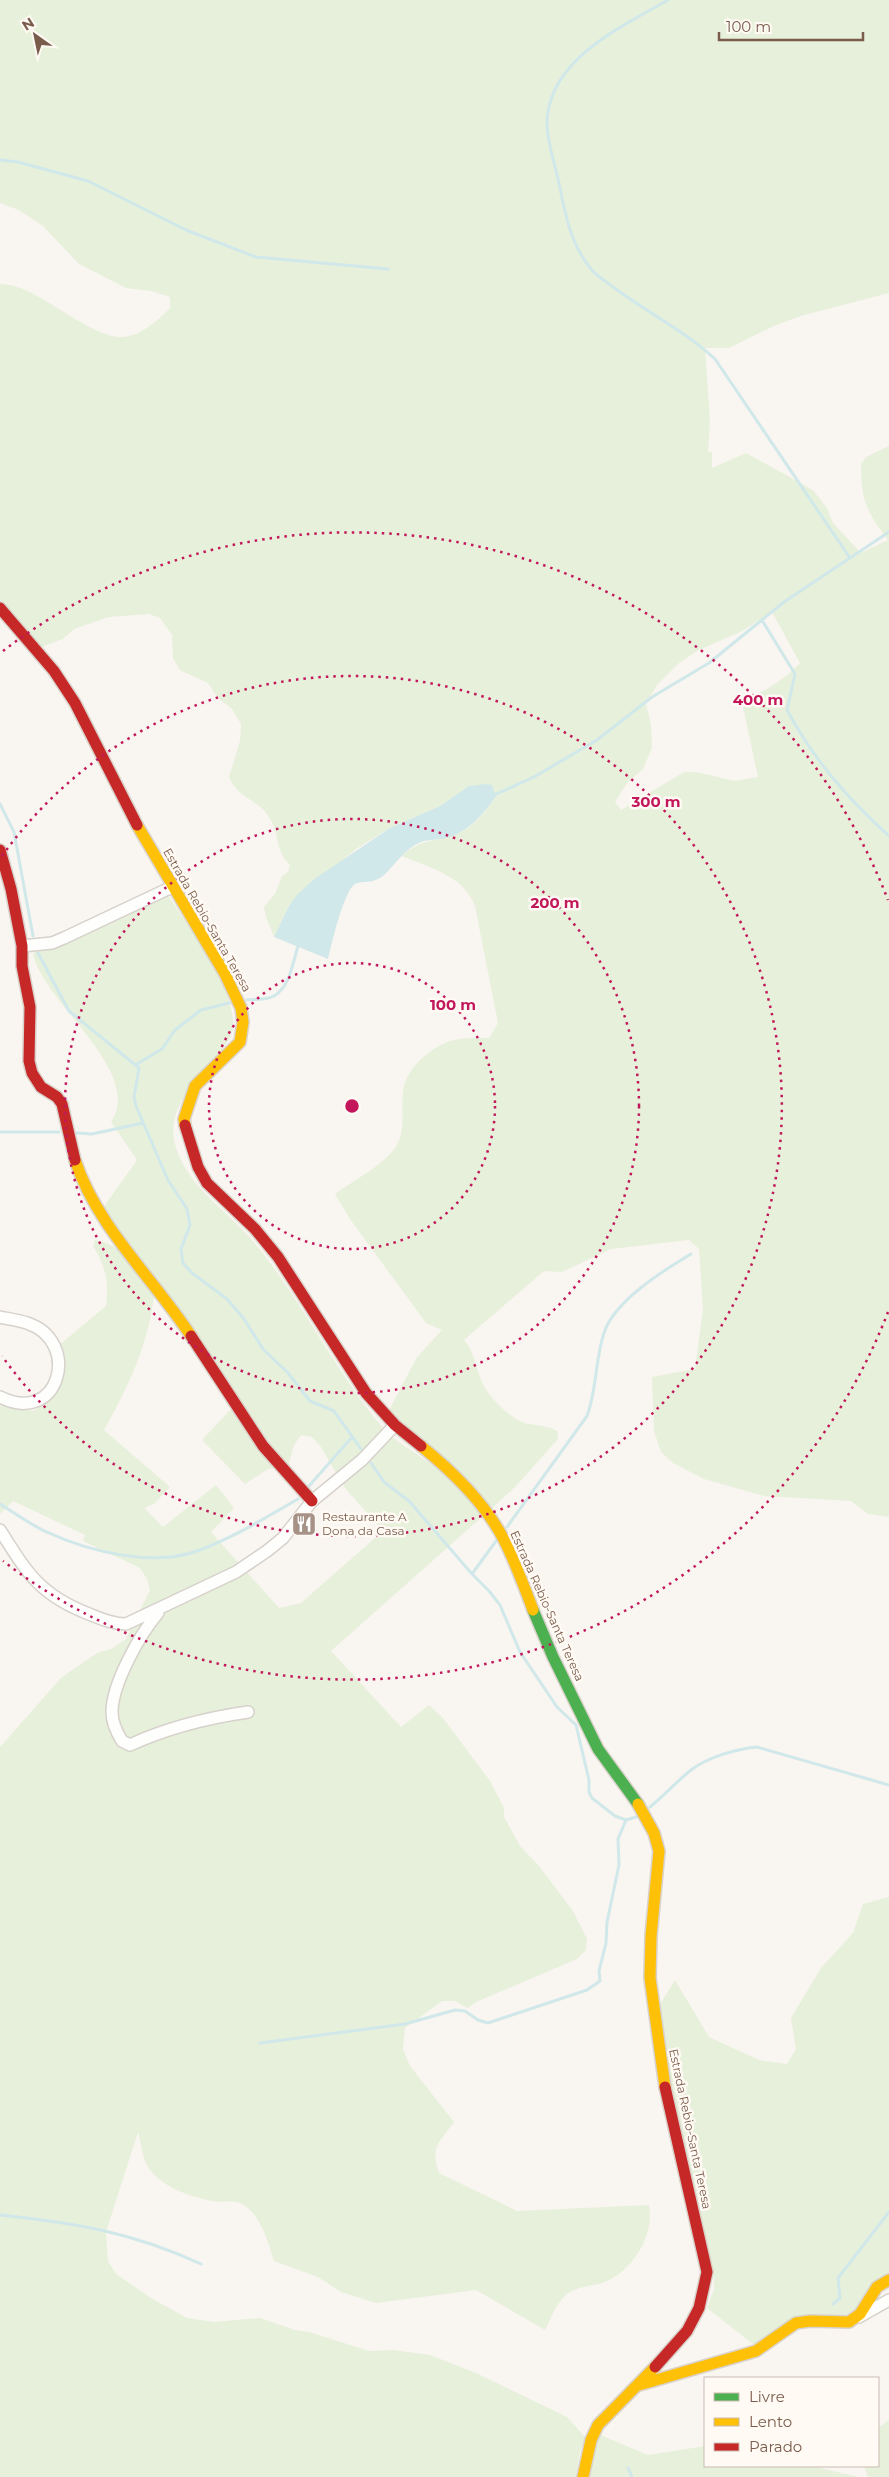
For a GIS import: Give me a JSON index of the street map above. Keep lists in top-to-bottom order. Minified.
{"streets":{"street":["Estrada Rebio-Santa Teresa"]},"places":{"restaurant":["Restaurante A Dona da Casa"]},"legend":["Livre","Lento","Parado"],"scale_bar":"100 m","north":"top left","rings":["400 m","300 m","200 m","100 m"]}
